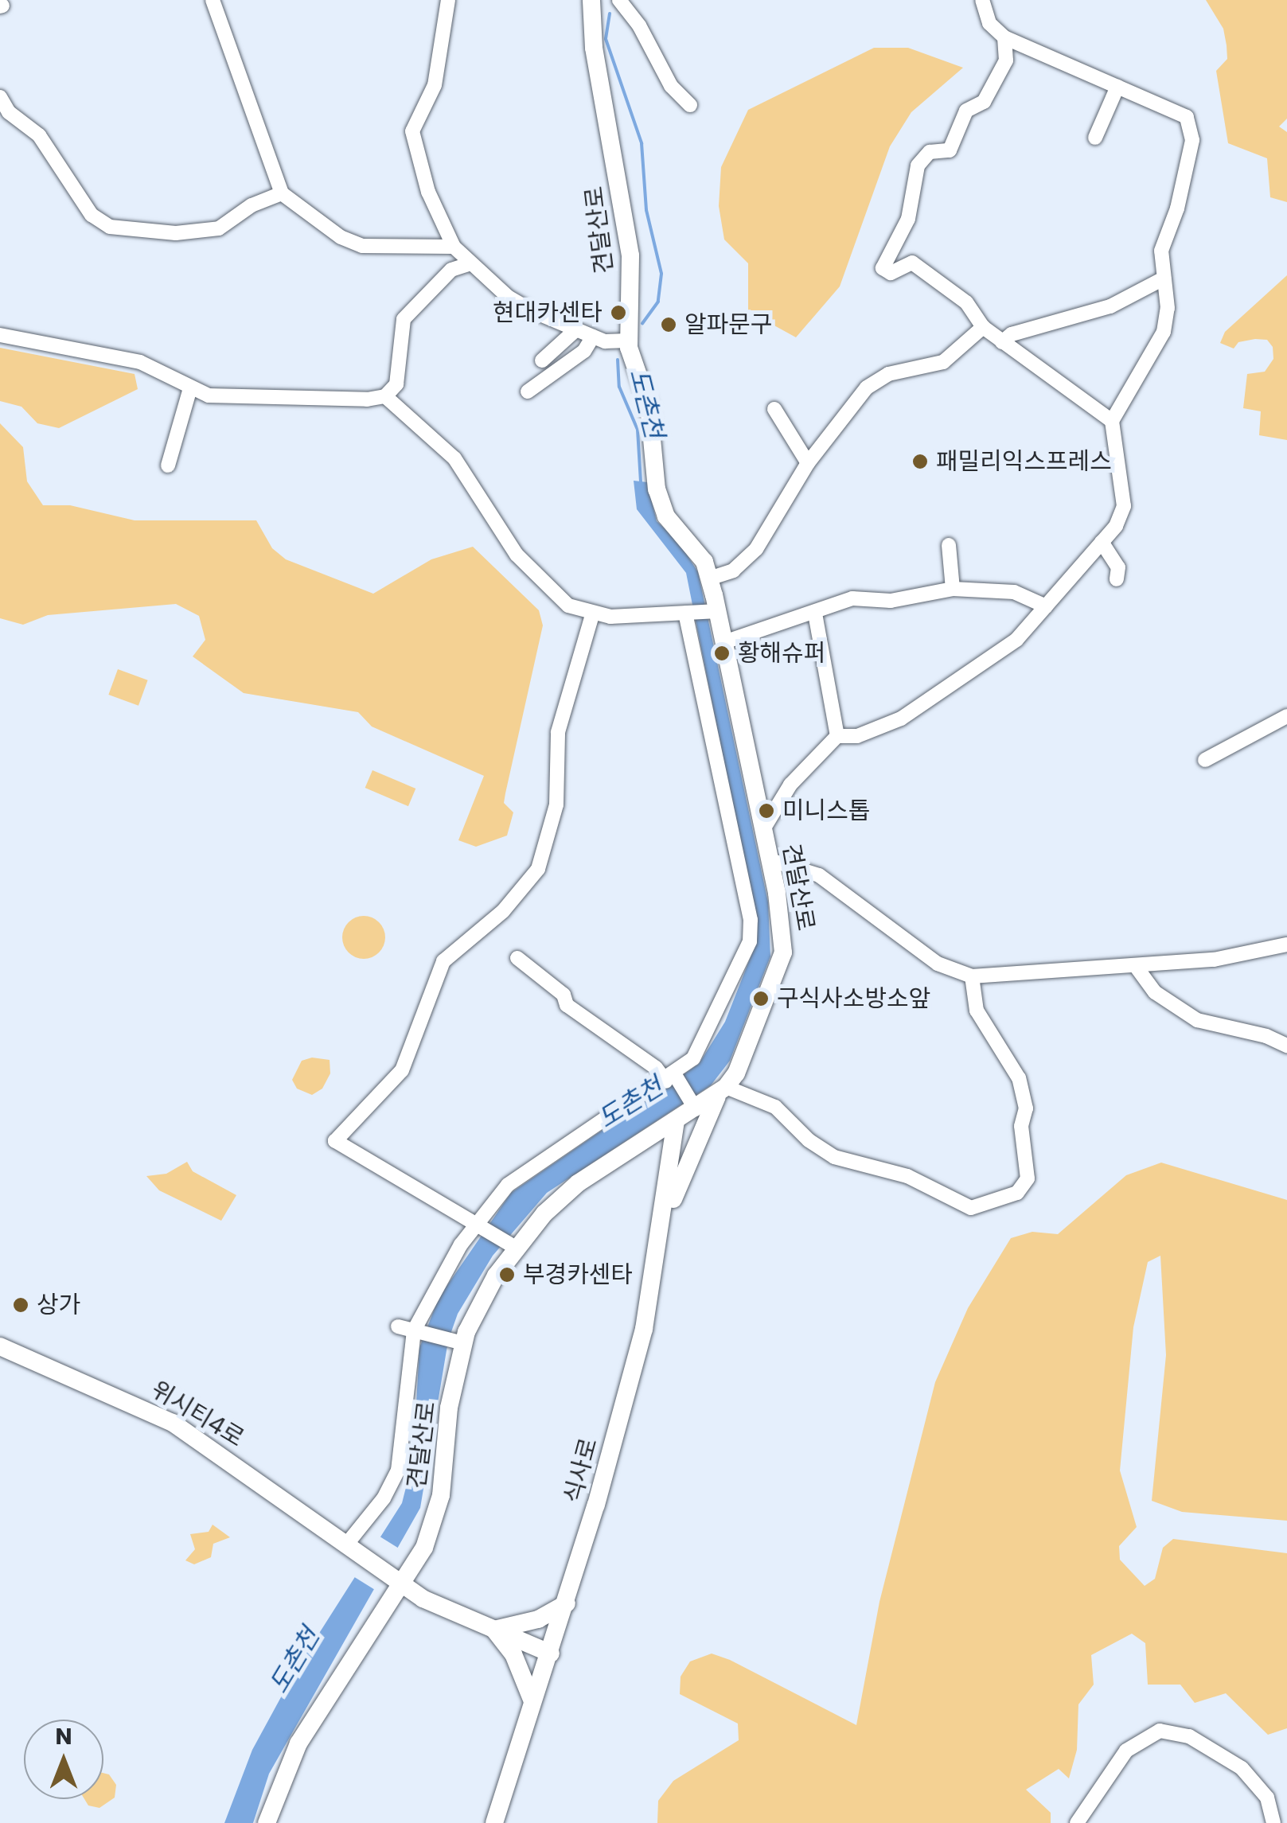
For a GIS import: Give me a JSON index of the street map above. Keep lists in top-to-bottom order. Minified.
{"streets":{"street":["견달산로","위시티4로","식사로"]},"crossings":[["견달산로","위시티4로"],["견달산로","식사로"]],"water":["도촌천"],"places":["현대카센타","알파문구","패밀리익스프레스","황해슈퍼","미니스톱","구식사소방소앞","부경카센타","상가"],"north":"top"}
